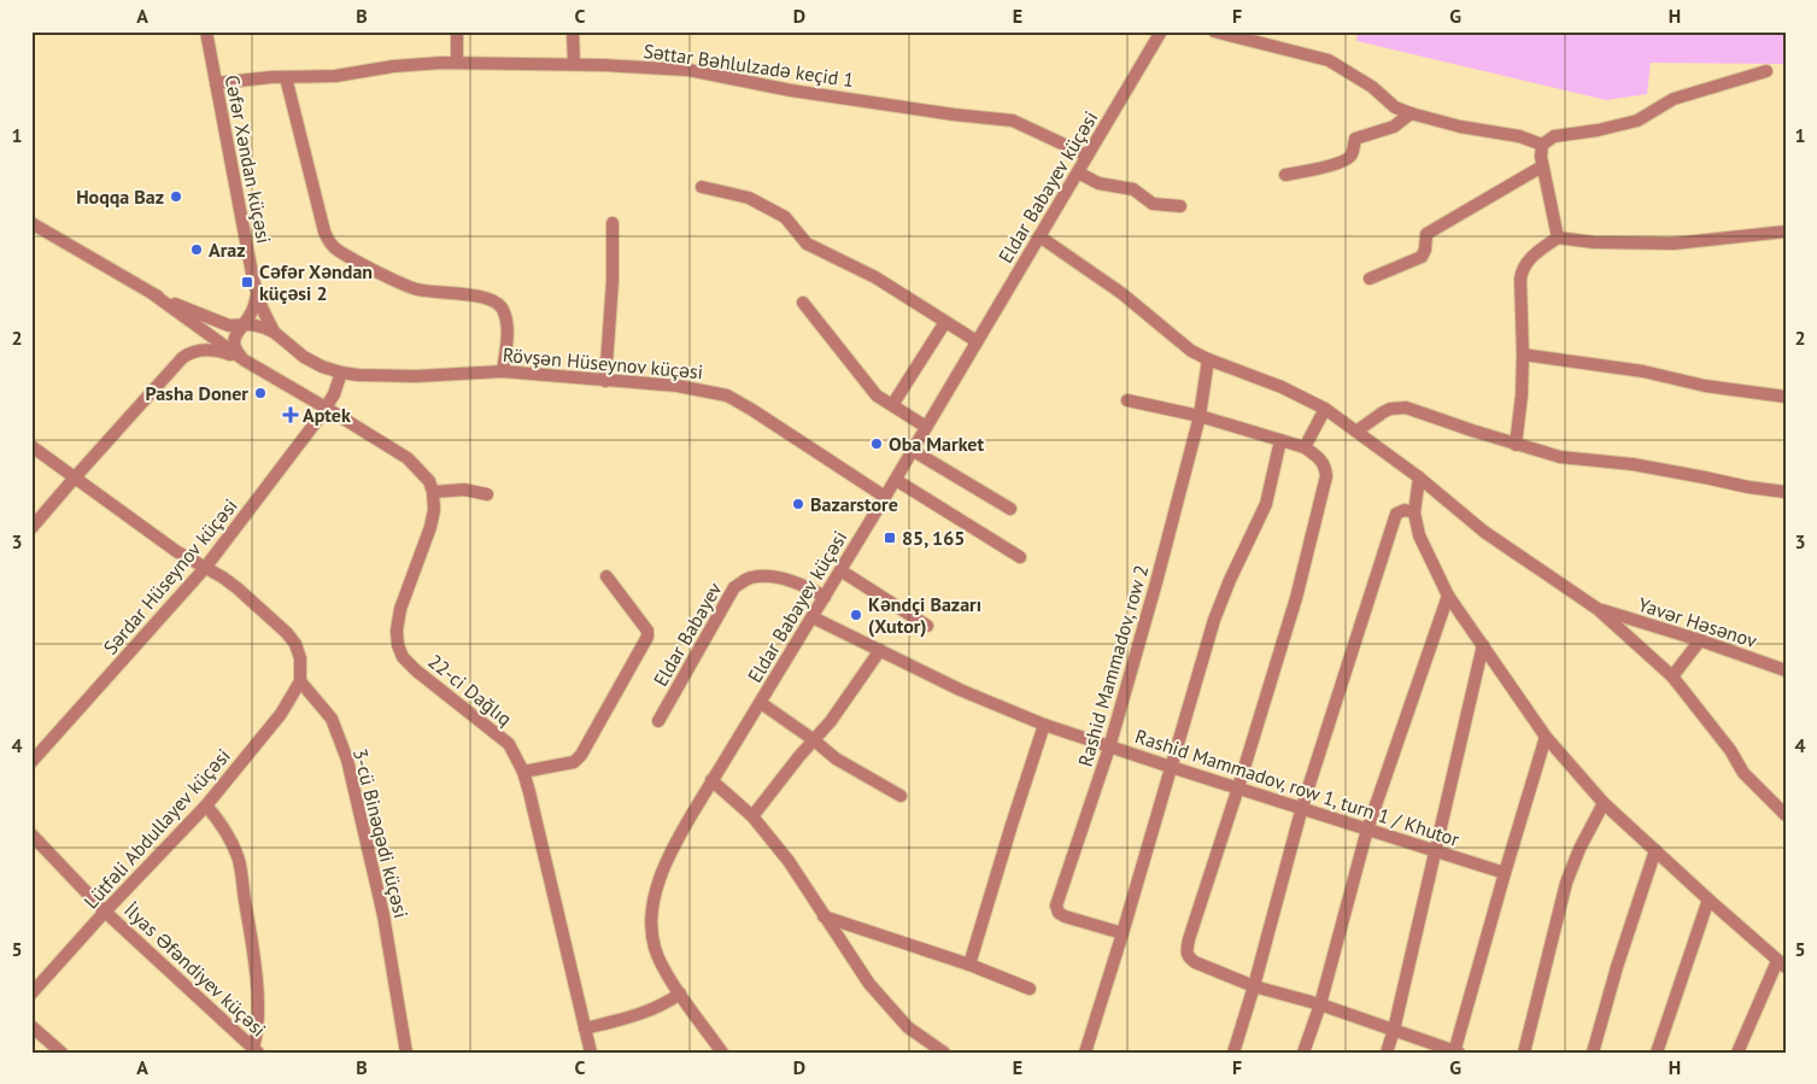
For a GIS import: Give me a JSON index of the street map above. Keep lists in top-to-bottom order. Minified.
{"streets":{"street":["Səttar Bəhlulzadə keçid 1","Cəfər Xəndan küçəsi","Eldar Babayev küçəsi","Rövşən Hüseynov küçəsi","Sərdar Hüseynov küçəsi","Yavər Həsənov","Eldar Babayev","Rashid Mammadov, row 2","22-ci Dağlıq","Rashid Mammadov, row 1, turn 1 / Khutor","Lütfəli Abdullayev küçəsi","3-cü Binəqədi küçəsi","İlyas Əfəndiyev küçəsi"]},"crossings":[["Səttar Bəhlulzadə keçid 1","Cəfər Xəndan küçəsi"],["Səttar Bəhlulzadə keçid 1","Eldar Babayev küçəsi"],["Cəfər Xəndan küçəsi","Rövşən Hüseynov küçəsi"],["Eldar Babayev küçəsi","Rövşən Hüseynov küçəsi"],["Eldar Babayev küçəsi","Eldar Babayev"],["Eldar Babayev küçəsi","Rashid Mammadov, row 1, turn 1 / Khutor"],["Rövşən Hüseynov küçəsi","Sərdar Hüseynov küçəsi"],["Rashid Mammadov, row 2","Rashid Mammadov, row 1, turn 1 / Khutor"],["Lütfəli Abdullayev küçəsi","3-cü Binəqədi küçəsi"],["Lütfəli Abdullayev küçəsi","İlyas Əfəndiyev küçəsi"]],"places":{"other":["Hoqqa Baz","Araz","Pasha Doner","Oba Market","Bazarstore","Kəndçi Bazarı (Xutor)"],"transit":["Cəfər Xəndan küçəsi 2","85, 165"],"health":["Aptek"]},"grid":{"columns":["A","B","C","D","E","F","G","H"],"rows":["1","2","3","4","5"]}}
